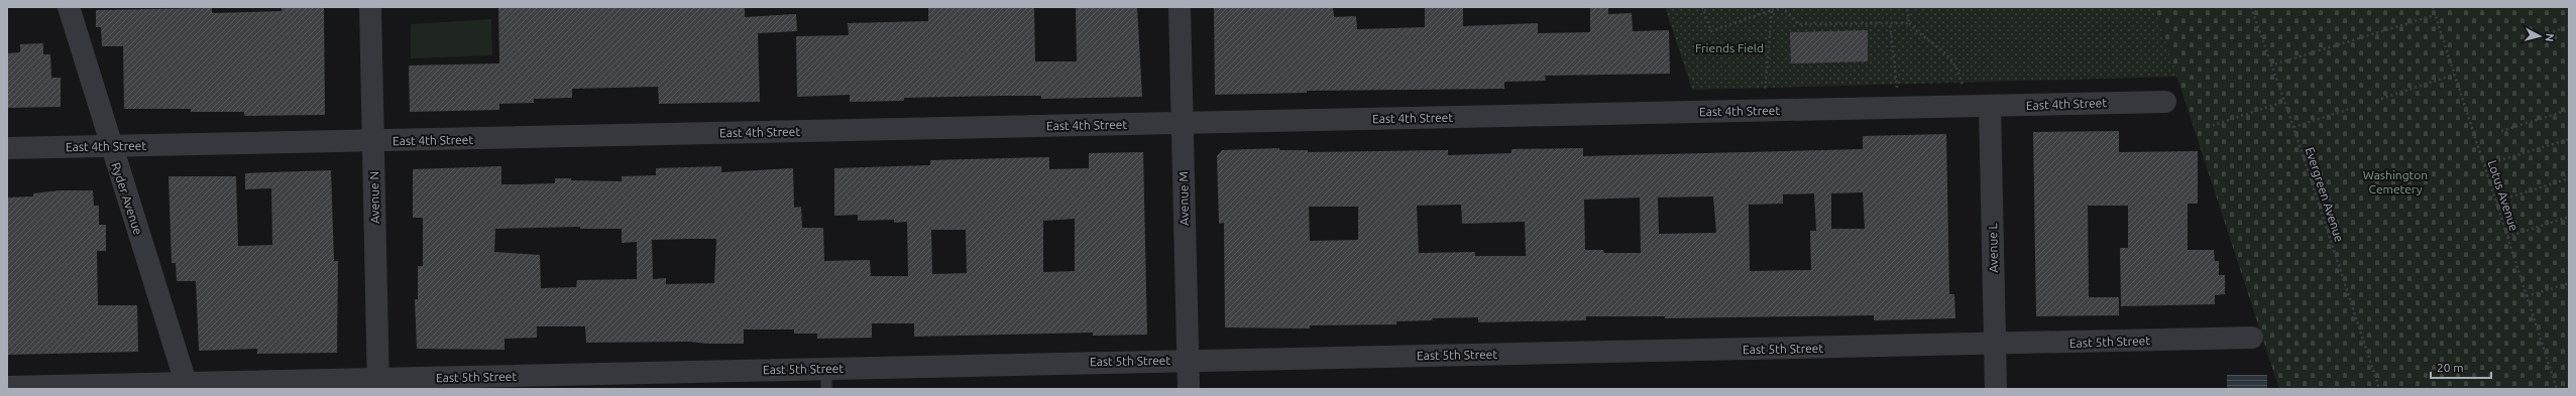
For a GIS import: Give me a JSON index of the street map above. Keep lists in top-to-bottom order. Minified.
{"streets":{"street":["East 4th Street","Avenue N","Ryder Avenue","Avenue M","Avenue L","East 5th Street"],"path":["Evergreen Avenue","Lotus Avenue"]},"crossings":[["East 4th Street","Avenue N"],["East 4th Street","Ryder Avenue"],["East 4th Street","Avenue M"],["East 4th Street","Avenue L"],["Avenue N","East 5th Street"],["Ryder Avenue","East 5th Street"],["Avenue M","East 5th Street"],["Avenue L","East 5th Street"]],"parks":["Friends Field","Washington Cemetery"],"scale_bar":"20 m","north":"right"}
